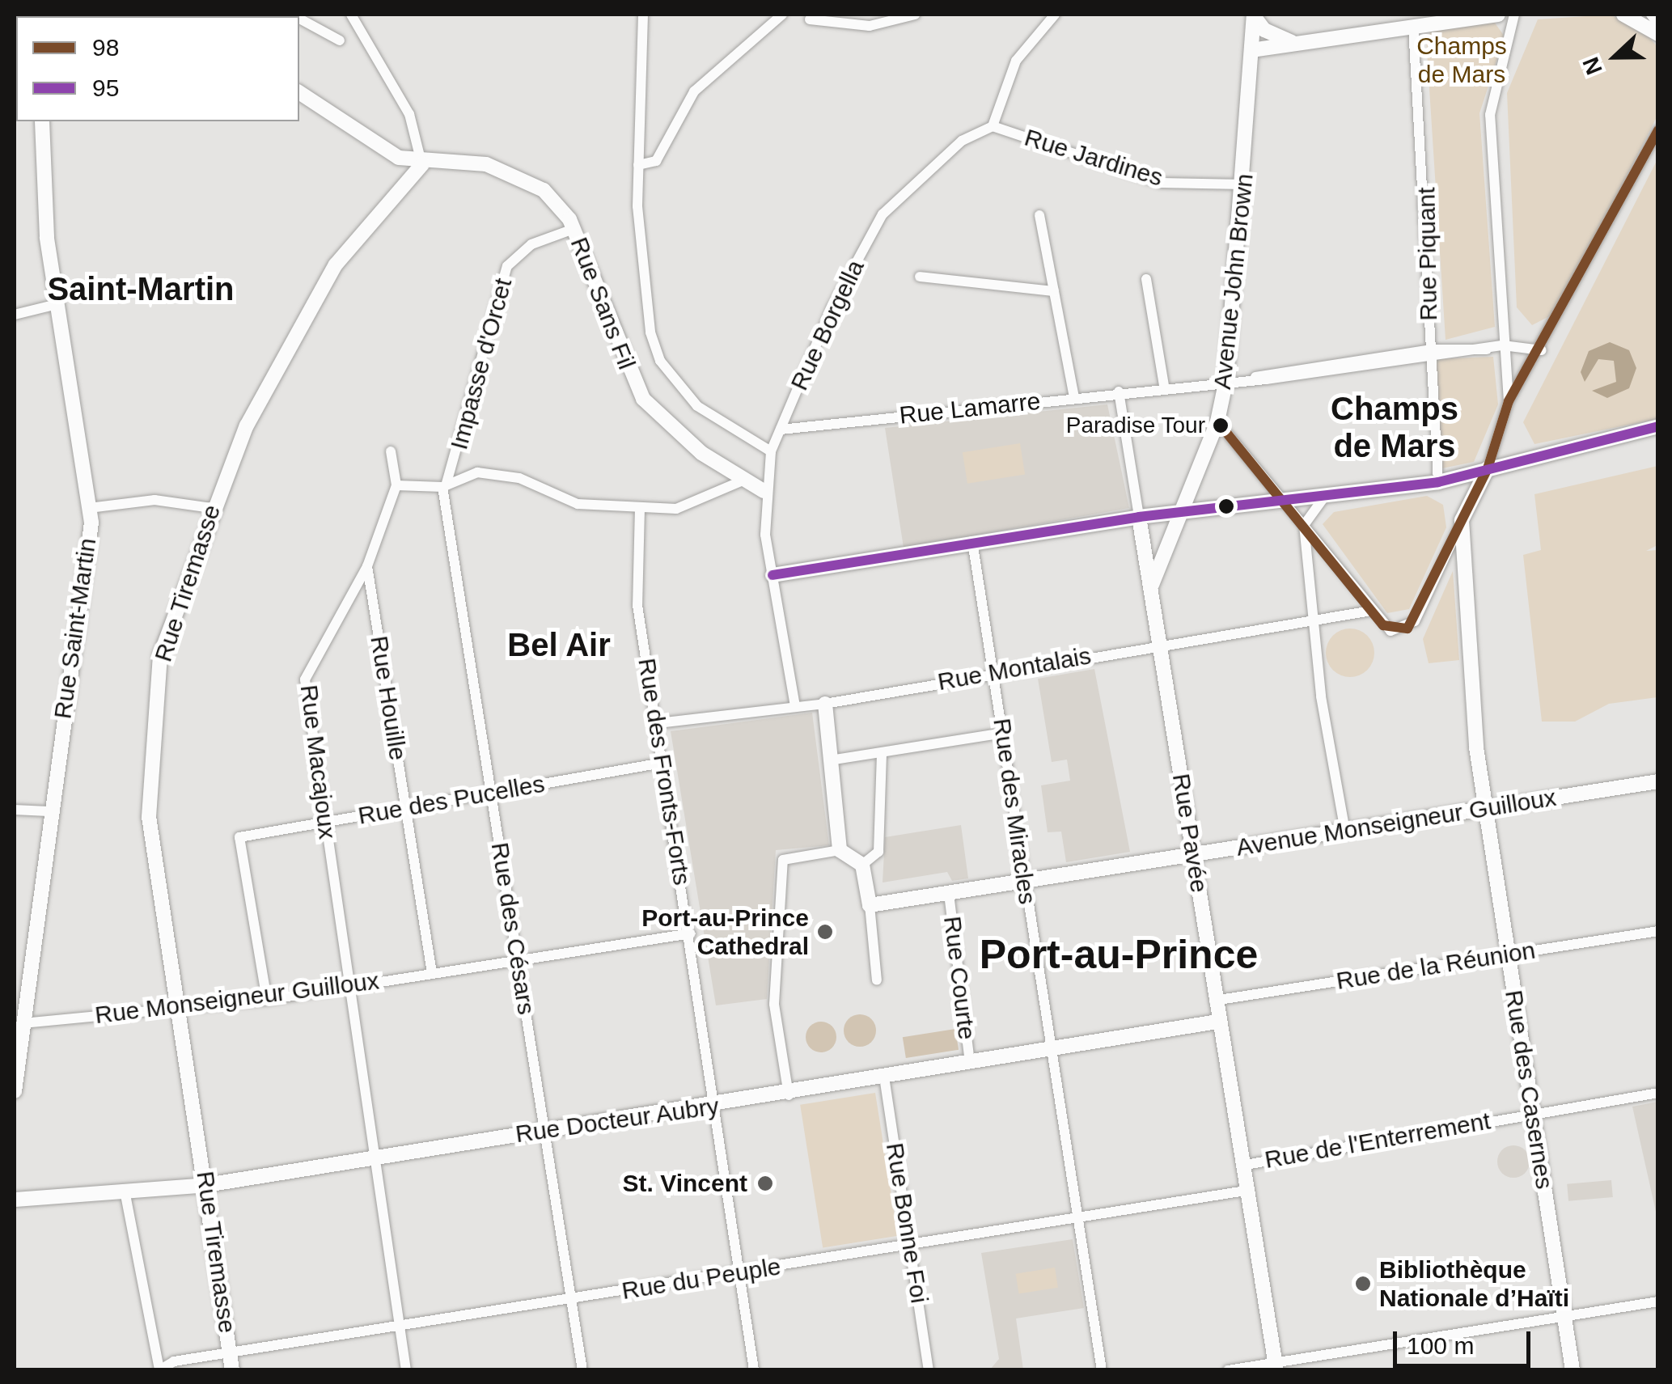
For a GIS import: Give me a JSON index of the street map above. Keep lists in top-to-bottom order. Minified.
{"streets":{"street":["Rue Jardines","Rue Piquant","Avenue John Brown","Rue Sans Fil","Rue Borgella","Impasse d'Orcet","Rue Lamarre","Rue Tiremasse","Rue Saint-Martin","Rue Montalais","Rue Houille","Rue Macajoux","Rue des Fronts-Forts","Rue des Pucelles","Rue des Miracles","Avenue Monseigneur Guilloux","Rue Pavée","Rue des Césars","Rue de la Réunion","Rue Courte","Rue Monseigneur Guilloux","Rue des Casernes","Rue Docteur Aubry","Rue de l'Enterrement","Rue Bonne Foi","Rue du Peuple"]},"crossings":[["Rue Jardines","Avenue John Brown"],["Rue Jardines","Rue Borgella"],["Rue Piquant","Rue Lamarre"],["Avenue John Brown","Rue Lamarre"],["Avenue John Brown","Rue Pavée"],["Rue Sans Fil","Rue Borgella"],["Rue Sans Fil","Impasse d'Orcet"],["Rue Sans Fil","Rue Tiremasse"],["Rue Borgella","Rue Lamarre"],["Rue Borgella","Rue Montalais"],["Impasse d'Orcet","Rue des Césars"],["Rue Lamarre","Rue Pavée"],["Rue Tiremasse","Rue Monseigneur Guilloux"],["Rue Tiremasse","Rue Docteur Aubry"],["Rue Tiremasse","Rue du Peuple"],["Rue Saint-Martin","Rue Monseigneur Guilloux"],["Rue Montalais","Rue des Fronts-Forts"],["Rue Montalais","Rue des Miracles"],["Rue Montalais","Rue Pavée"],["Rue Houille","Rue Macajoux"],["Rue Houille","Rue des Pucelles"],["Rue Houille","Rue Monseigneur Guilloux"],["Rue Macajoux","Rue des Pucelles"],["Rue Macajoux","Rue Monseigneur Guilloux"],["Rue Macajoux","Rue Docteur Aubry"],["Rue Macajoux","Rue du Peuple"],["Rue des Fronts-Forts","Rue des Pucelles"],["Rue des Fronts-Forts","Rue Monseigneur Guilloux"],["Rue des Fronts-Forts","Rue Docteur Aubry"],["Rue des Fronts-Forts","Rue du Peuple"],["Rue des Pucelles","Rue des Césars"],["Rue des Pucelles","Rue Monseigneur Guilloux"],["Rue des Miracles","Avenue Monseigneur Guilloux"],["Rue des Miracles","Rue Docteur Aubry"],["Rue des Miracles","Rue du Peuple"],["Avenue Monseigneur Guilloux","Rue Pavée"],["Avenue Monseigneur Guilloux","Rue Courte"],["Avenue Monseigneur Guilloux","Rue des Casernes"],["Rue Pavée","Rue de la Réunion"],["Rue Pavée","Rue Docteur Aubry"],["Rue Pavée","Rue de l'Enterrement"],["Rue Pavée","Rue du Peuple"],["Rue des Césars","Rue Monseigneur Guilloux"],["Rue des Césars","Rue Docteur Aubry"],["Rue des Césars","Rue du Peuple"],["Rue de la Réunion","Rue des Casernes"],["Rue Courte","Rue Docteur Aubry"],["Rue des Casernes","Rue de l'Enterrement"],["Rue Docteur Aubry","Rue Bonne Foi"],["Rue Bonne Foi","Rue du Peuple"]],"districts":["Saint-Martin","Champs de Mars","Bel Air","Port-au-Prince"],"parks":["Champs de Mars"],"places":["Paradise Tour","Port-au-Prince Cathedral","St. Vincent","Bibliothèque Nationale d’Haïti"],"lines":["transit line 98","transit line 95"],"legend":["98","95"],"scale_bar":"100 m","north":"left"}
